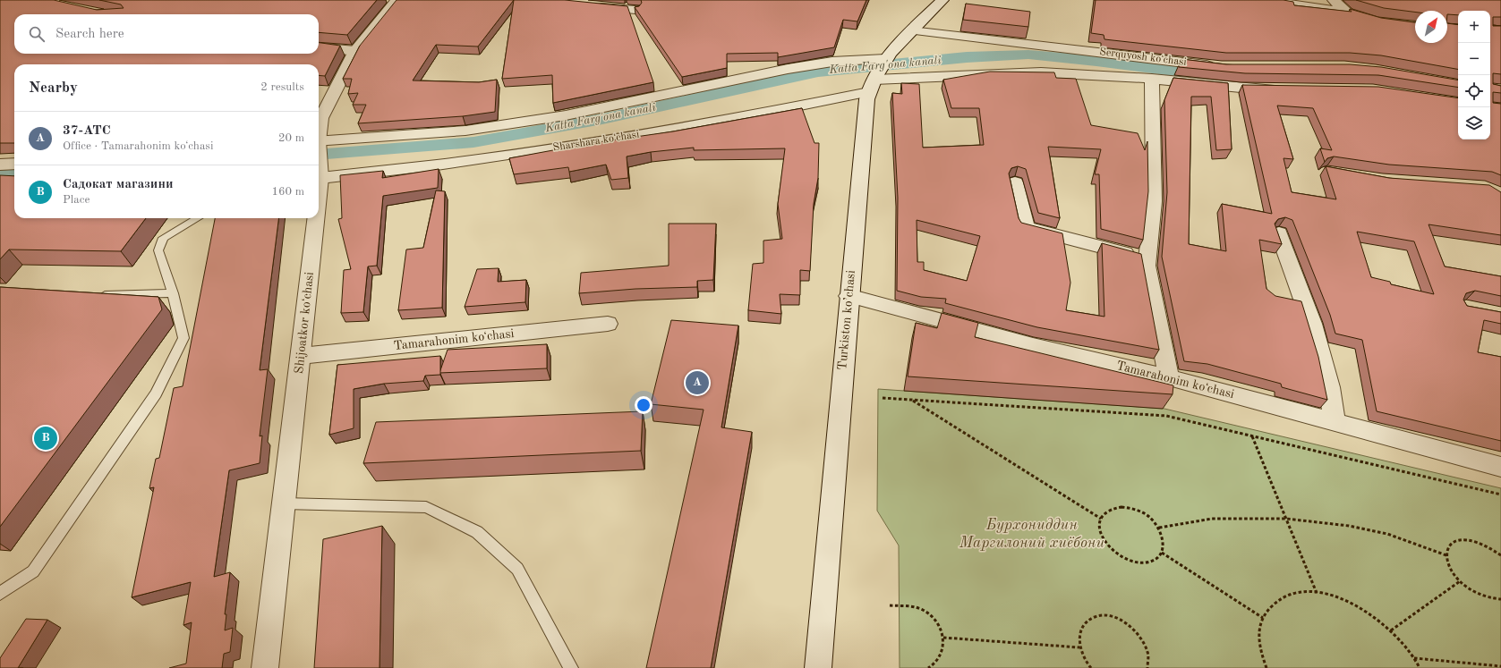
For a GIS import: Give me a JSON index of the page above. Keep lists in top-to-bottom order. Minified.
{"streets":{"street":["Serquyosh koʻchasi","Sharshara koʻchasi","Turkiston ko’chasi","Shijoatkor koʻchasi","Tamarahonim koʻchasi"]},"crossings":[["Serquyosh koʻchasi","Turkiston ko’chasi"],["Sharshara koʻchasi","Turkiston ko’chasi"],["Sharshara koʻchasi","Shijoatkor koʻchasi"],["Turkiston ko’chasi","Tamarahonim koʻchasi"],["Shijoatkor koʻchasi","Tamarahonim koʻchasi"]],"water":["Katta Farg'ona kanali"],"parks":["Бурхониддин Маргилоний хиёбони"],"north":"top right","page":{"map_buttons":["+","−"],"search":"Search here","heading":["Nearby","2 results"],"list":[{"mark":"A","name":"37-АТС","note":"Office · Tamarahonim koʻchasi","value":"20 m"},{"mark":"B","name":"Садокат магазини","note":"Place","value":"160 m"}],"pins":["A","B"]}}
